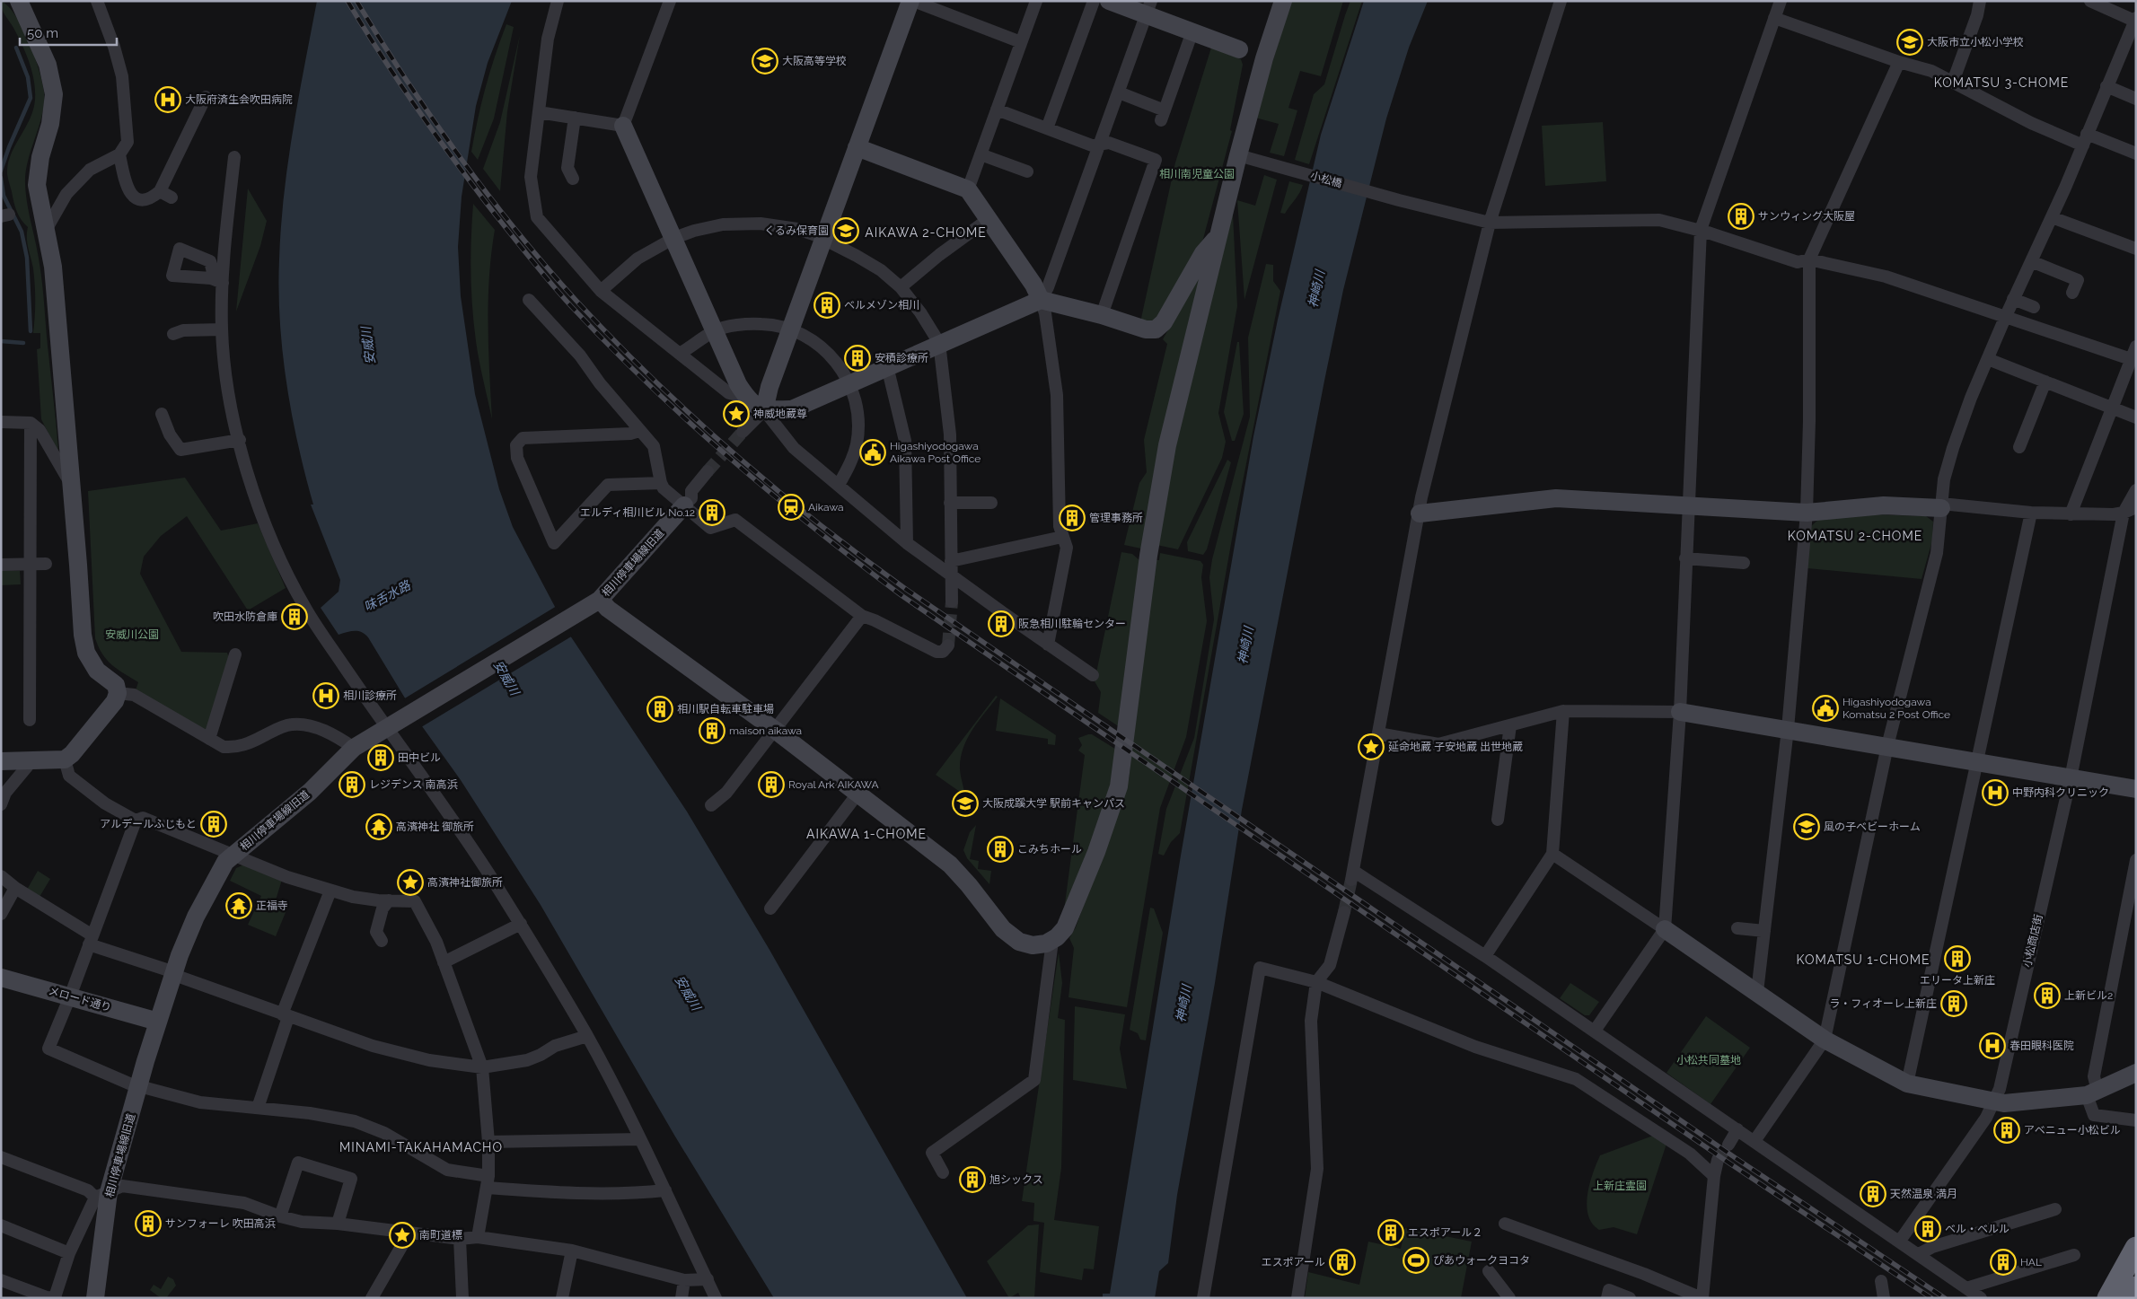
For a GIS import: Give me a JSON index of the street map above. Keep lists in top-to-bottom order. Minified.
{"streets":{"street":["小松橋","相川停車場線旧道","小松商店街","メロード通り"]},"crossings":[["相川停車場線旧道","メロード通り"]],"districts":["KOMATSU 3-CHOME","AIKAWA 2-CHOME","KOMATSU 2-CHOME","AIKAWA 1-CHOME","KOMATSU 1-CHOME","MINAMI-TAKAHAMACHO"],"water":["神崎川","安威川","味舌水路"],"parks":["相川南児童公園","安威川公園","小松共同墓地","上新庄霊園"],"places":{"school or university":["大阪市立小松小学校","大阪高等学校","くるみ保育園","大阪成蹊大学 駅前キャンパス","風の子ベビーホーム"],"hospital":["大阪府済生会吹田病院","相川診療所","中野内科クリニック","春田眼科医院"],"building":["サンウィング大阪屋","ベルメゾン相川","安積診療所","エルディ相川ビル No.12","管理事務所","吹田水防倉庫","阪急相川駐輪センター","相川駅自転車駐車場","maison aikawa","田中ビル","レジデンス 南高浜","Royal Ark AIKAWA","アルデールふじもと","こみちホール","エリータ上新庄","上新ビル2","ラ・フィオーレ上新庄","アベニュー小松ビル","旭シックス","天然温泉 満月","サンフォーレ 吹田高浜","ベル・ベルル","エスポアール２","エスポアール","HAL"],"place":["神威地蔵尊","延命地蔵 子安地蔵 出世地蔵","高濱神社御旅所","南町道標"],"public building":["Higashiyodogawa Aikawa Post Office","Higashiyodogawa Komatsu 2 Post Office"],"station":["Aikawa"],"temple":["高濱神社 御旅所","正福寺"],"sports":["ぴあウォークヨコタ"]},"scale_bar":"50 m"}
